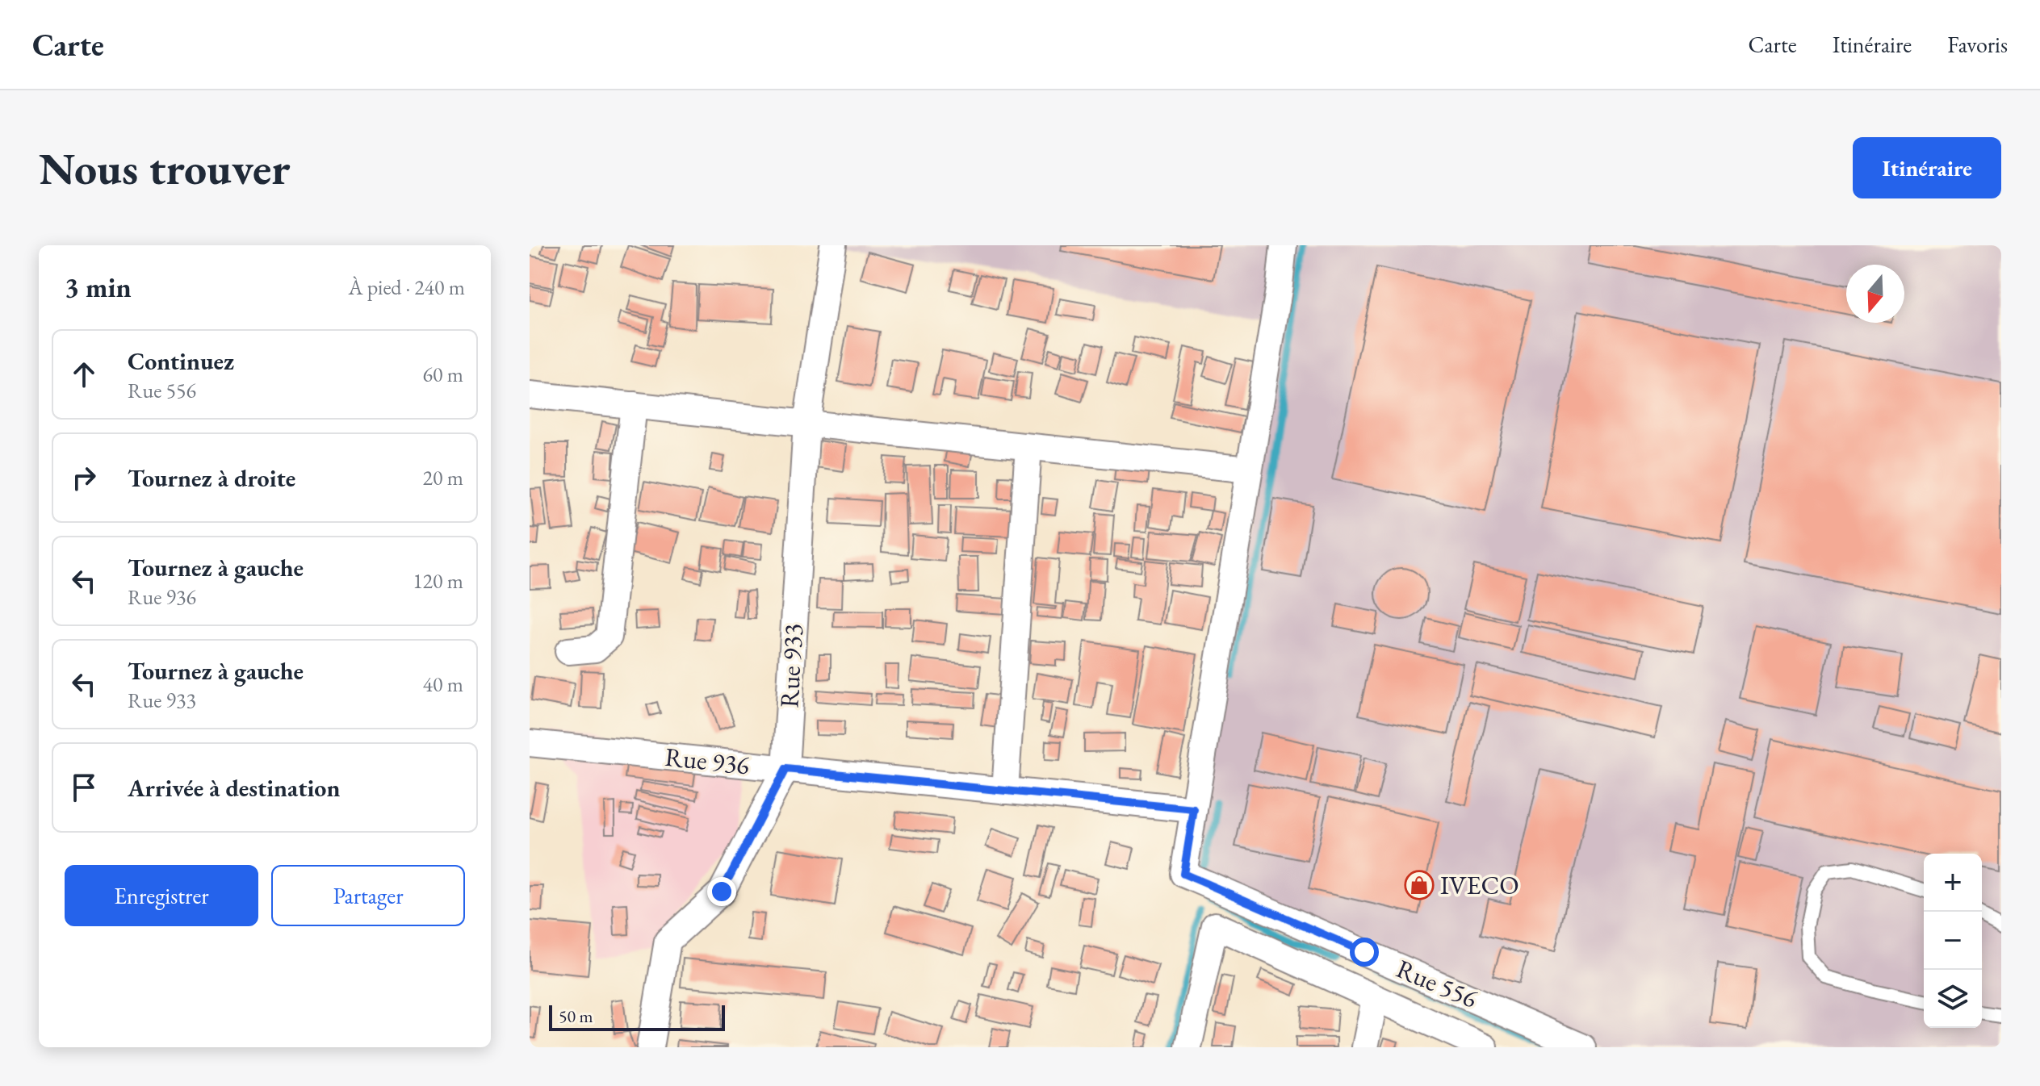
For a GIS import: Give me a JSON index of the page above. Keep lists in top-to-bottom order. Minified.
{"streets":{"street":["Rue 933","Rue 936","Rue 556"]},"crossings":[["Rue 933","Rue 936"],["Rue 936","Rue 556"]],"places":{"shop":["IVECO"]},"scale_bar":"50 m","north":"bottom","page":{"header":"Carte","nav":["Carte","Itinéraire","Favoris"],"buttons":["Itinéraire",["Enregistrer","Partager"]],"title":"Nous trouver","heading":["3 min","À pied · 240 m"],"list":[["Continuez","Rue 556","60 m"],["Tournez à droite","20 m"],["Tournez à gauche","Rue 936","120 m"],["Tournez à gauche","Rue 933","40 m"],"Arrivée à destination"],"map_buttons":["+","−"],"scale":"50 m"}}
